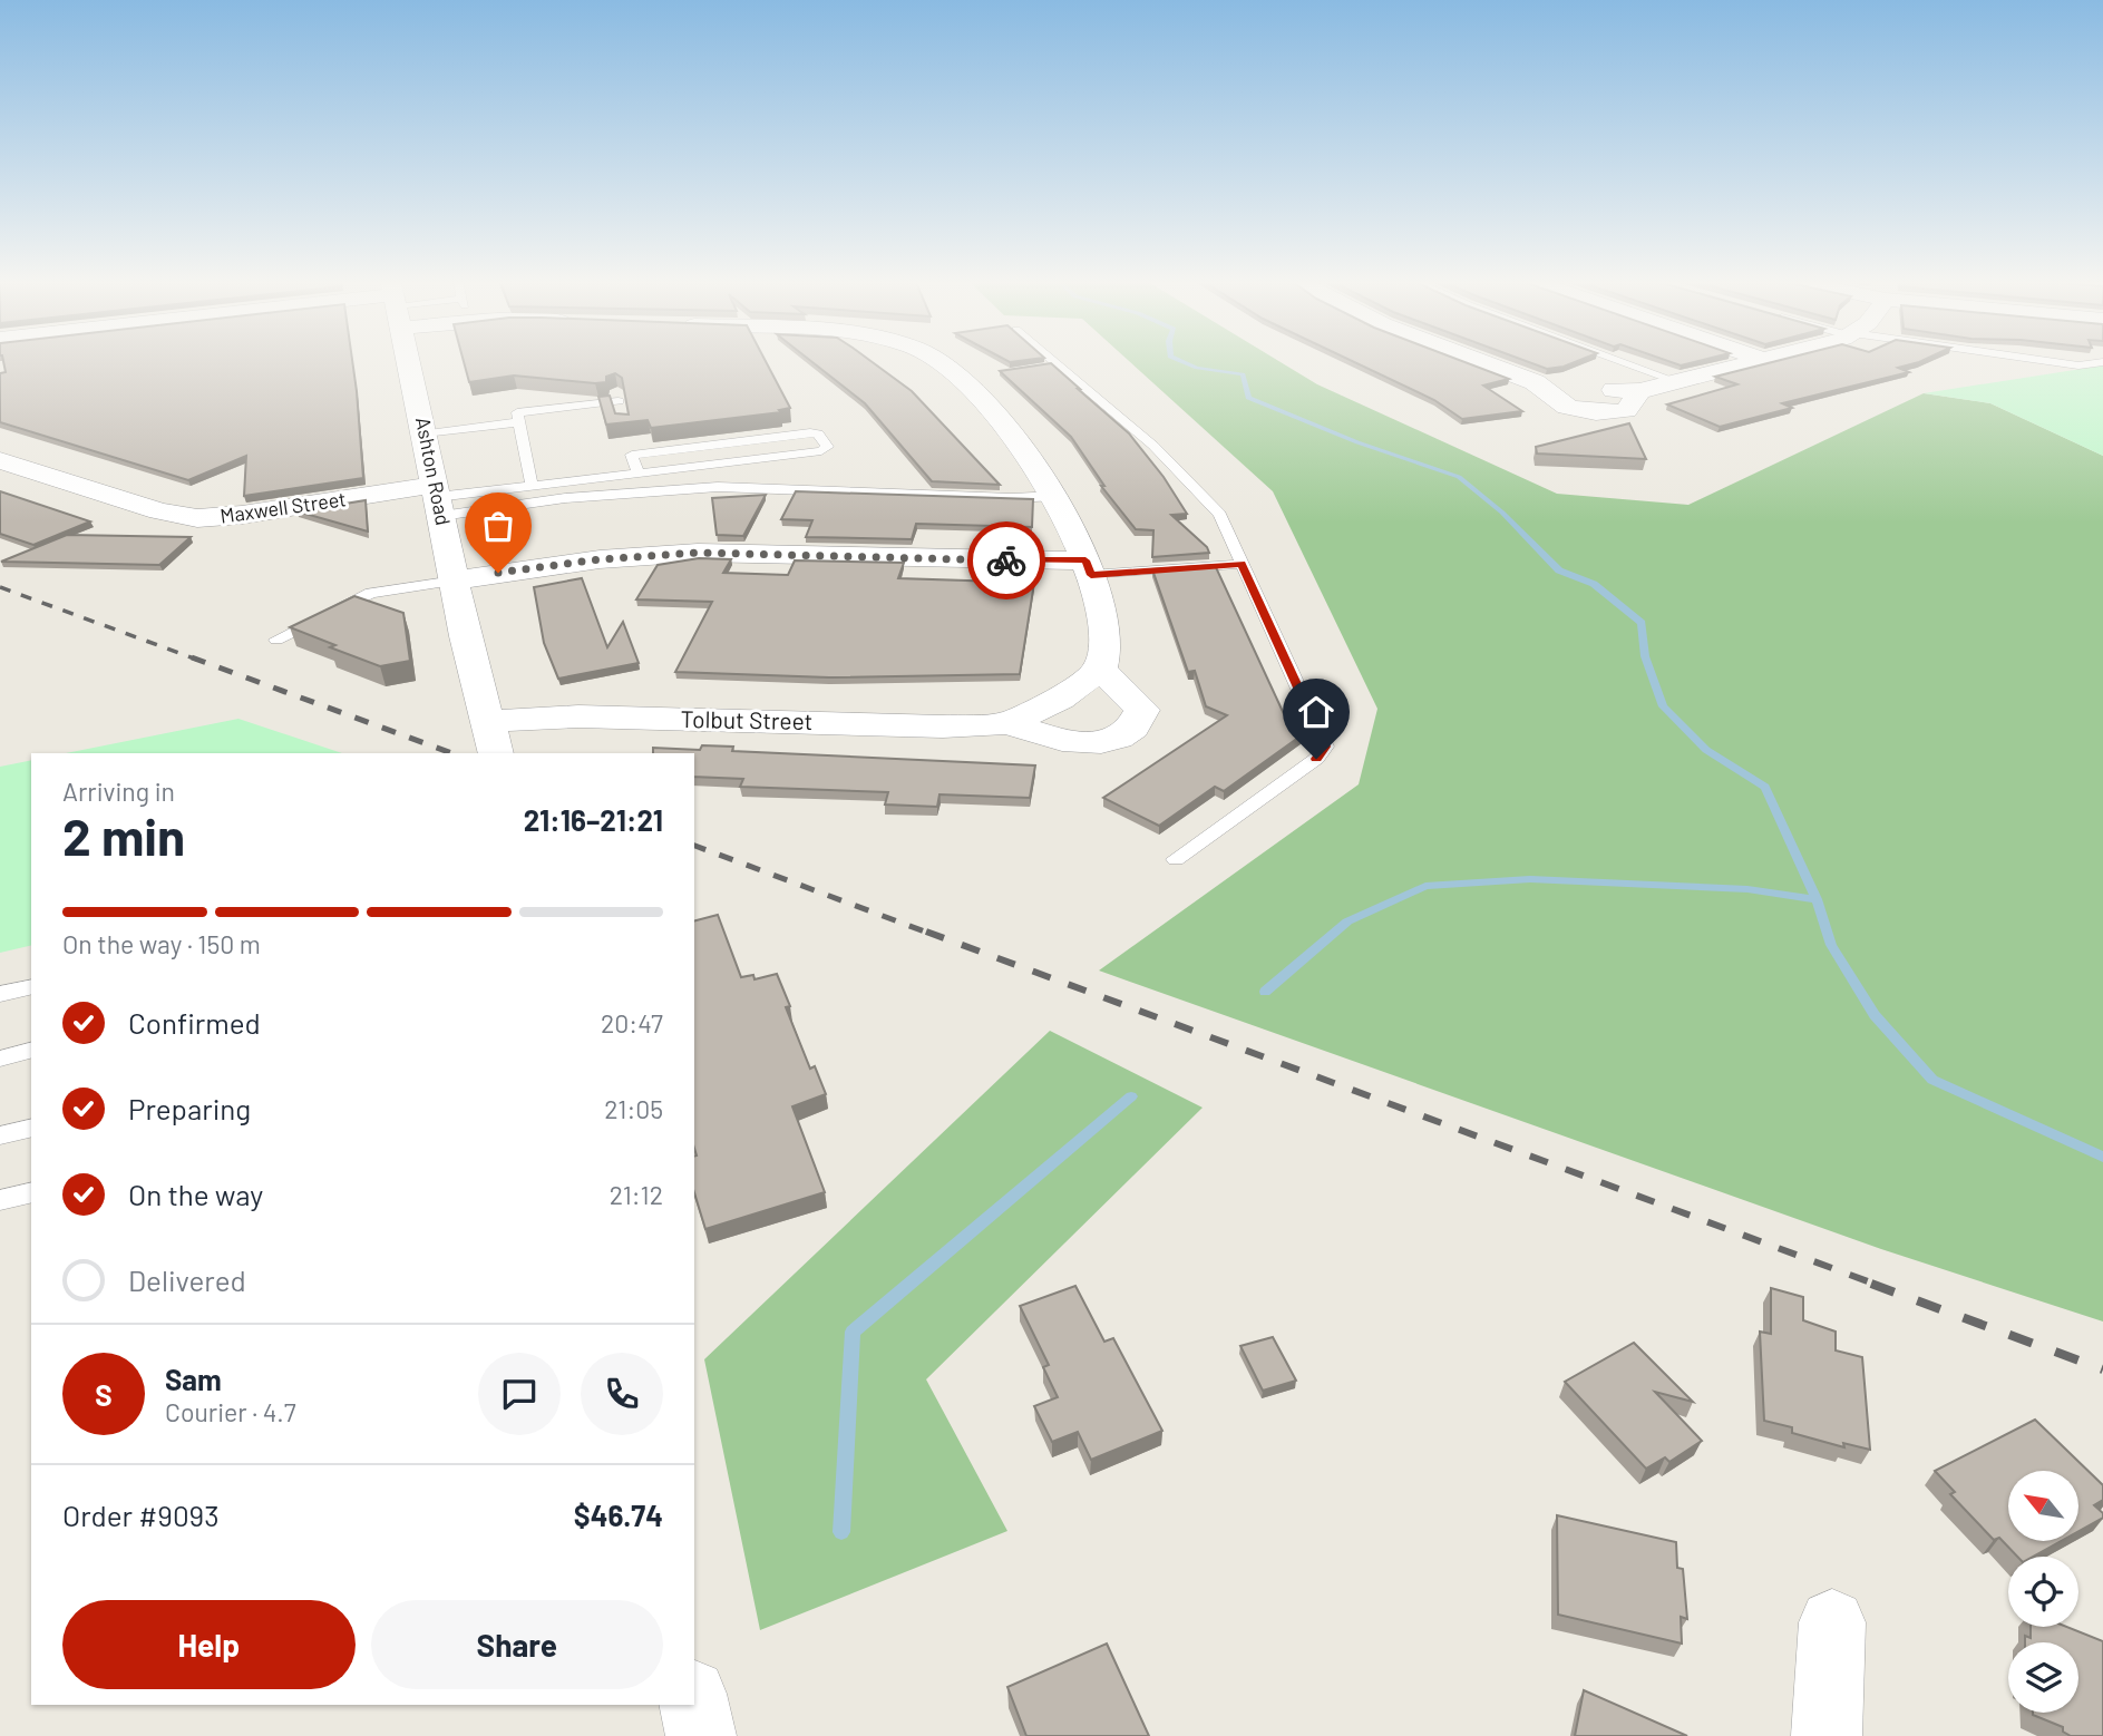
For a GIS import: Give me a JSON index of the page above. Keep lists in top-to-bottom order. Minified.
{"streets":{"street":["Ashton Road","Maxwell Street","Tolbut Street"]},"crossings":[["Ashton Road","Maxwell Street"],["Ashton Road","Tolbut Street"]],"north":"top left","page":{"heading":["2 min","Arriving in","21:16–21:21"],"panel":["Sam","Courier · 4.7","Order #9093","$46.74"],"bar":"On the way · 150 m","list":[["Confirmed","20:47"],["Preparing","21:05"],["On the way","21:12"],"Delivered"],"round":"S","buttons":["Help","Share"]}}
